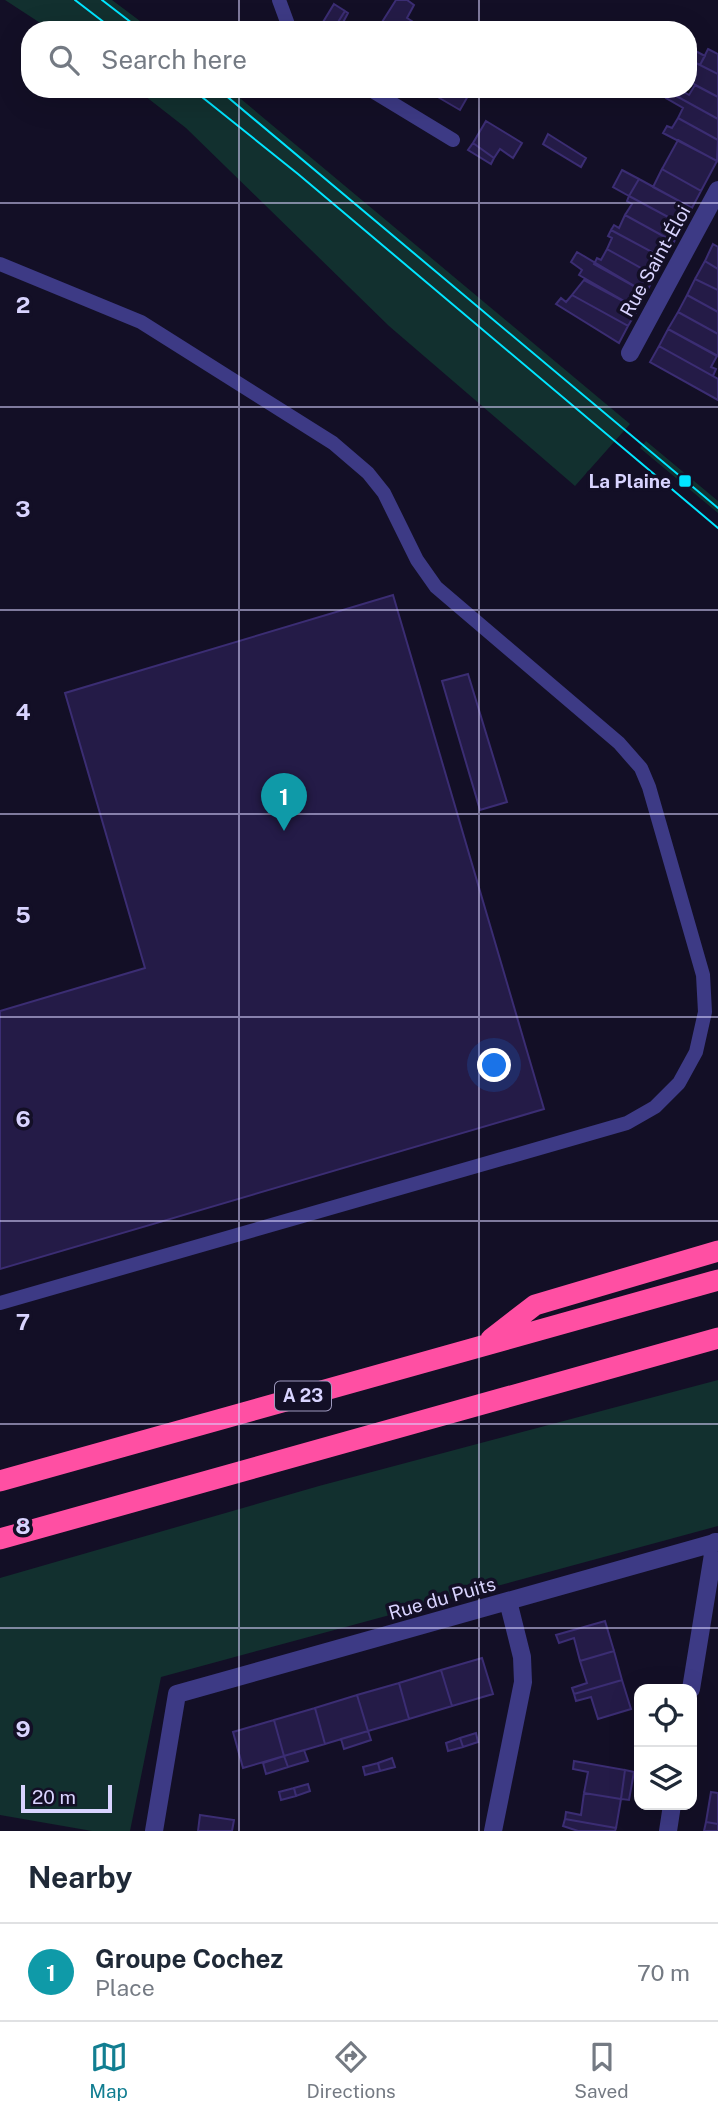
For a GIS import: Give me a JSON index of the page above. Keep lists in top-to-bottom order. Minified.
{"streets":{"highway":["A 23"],"street":["Rue Saint-Éloi","Rue du Puits"]},"places":{"transit":["La Plaine"]},"scale_bar":"20 m","page":{"search":"Search here","pins":"1","scale":"20 m","heading":"Nearby","list":[{"mark":"1","name":"Groupe Cochez","note":"Place","value":"70 m"}],"nav":["Map","Directions","Saved"]},"grid":{"rows":["2","3","4","5","6","7","8","9"]}}
